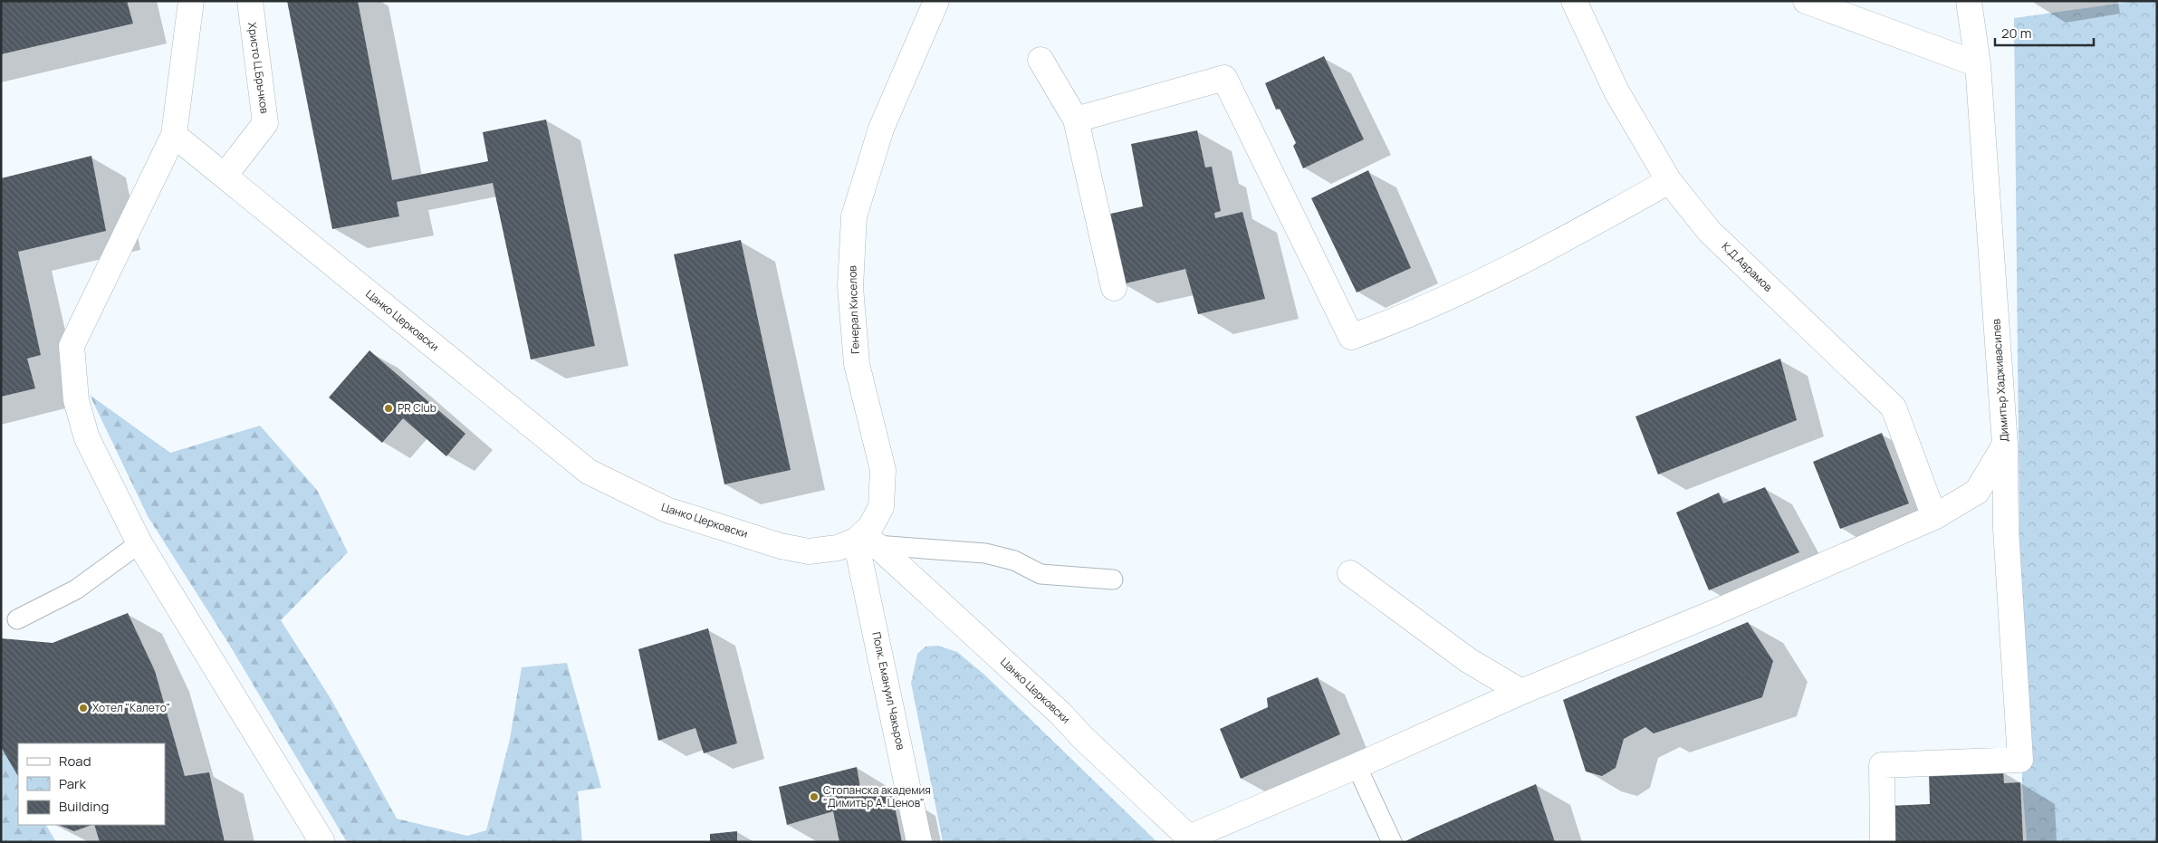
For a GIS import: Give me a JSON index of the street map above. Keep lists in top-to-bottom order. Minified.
{"streets":{"street":["Христо Ц.Бръчков","К.Д.Аврамов","Генерал Киселов","Цанко Церковски","Димитър Хадживасилев","Полк. Емануил Чакъров"]},"crossings":[["Христо Ц.Бръчков","Цанко Церковски"],["Генерал Киселов","Цанко Церковски"],["Генерал Киселов","Полк. Емануил Чакъров"],["Цанко Церковски","Полк. Емануил Чакъров"]],"places":["PR Club","Хотел \"Калето\"","Стопанска академия \"Димитър А. Ценов\""],"legend":["Road","Park","Building"],"scale_bar":"20 m"}
